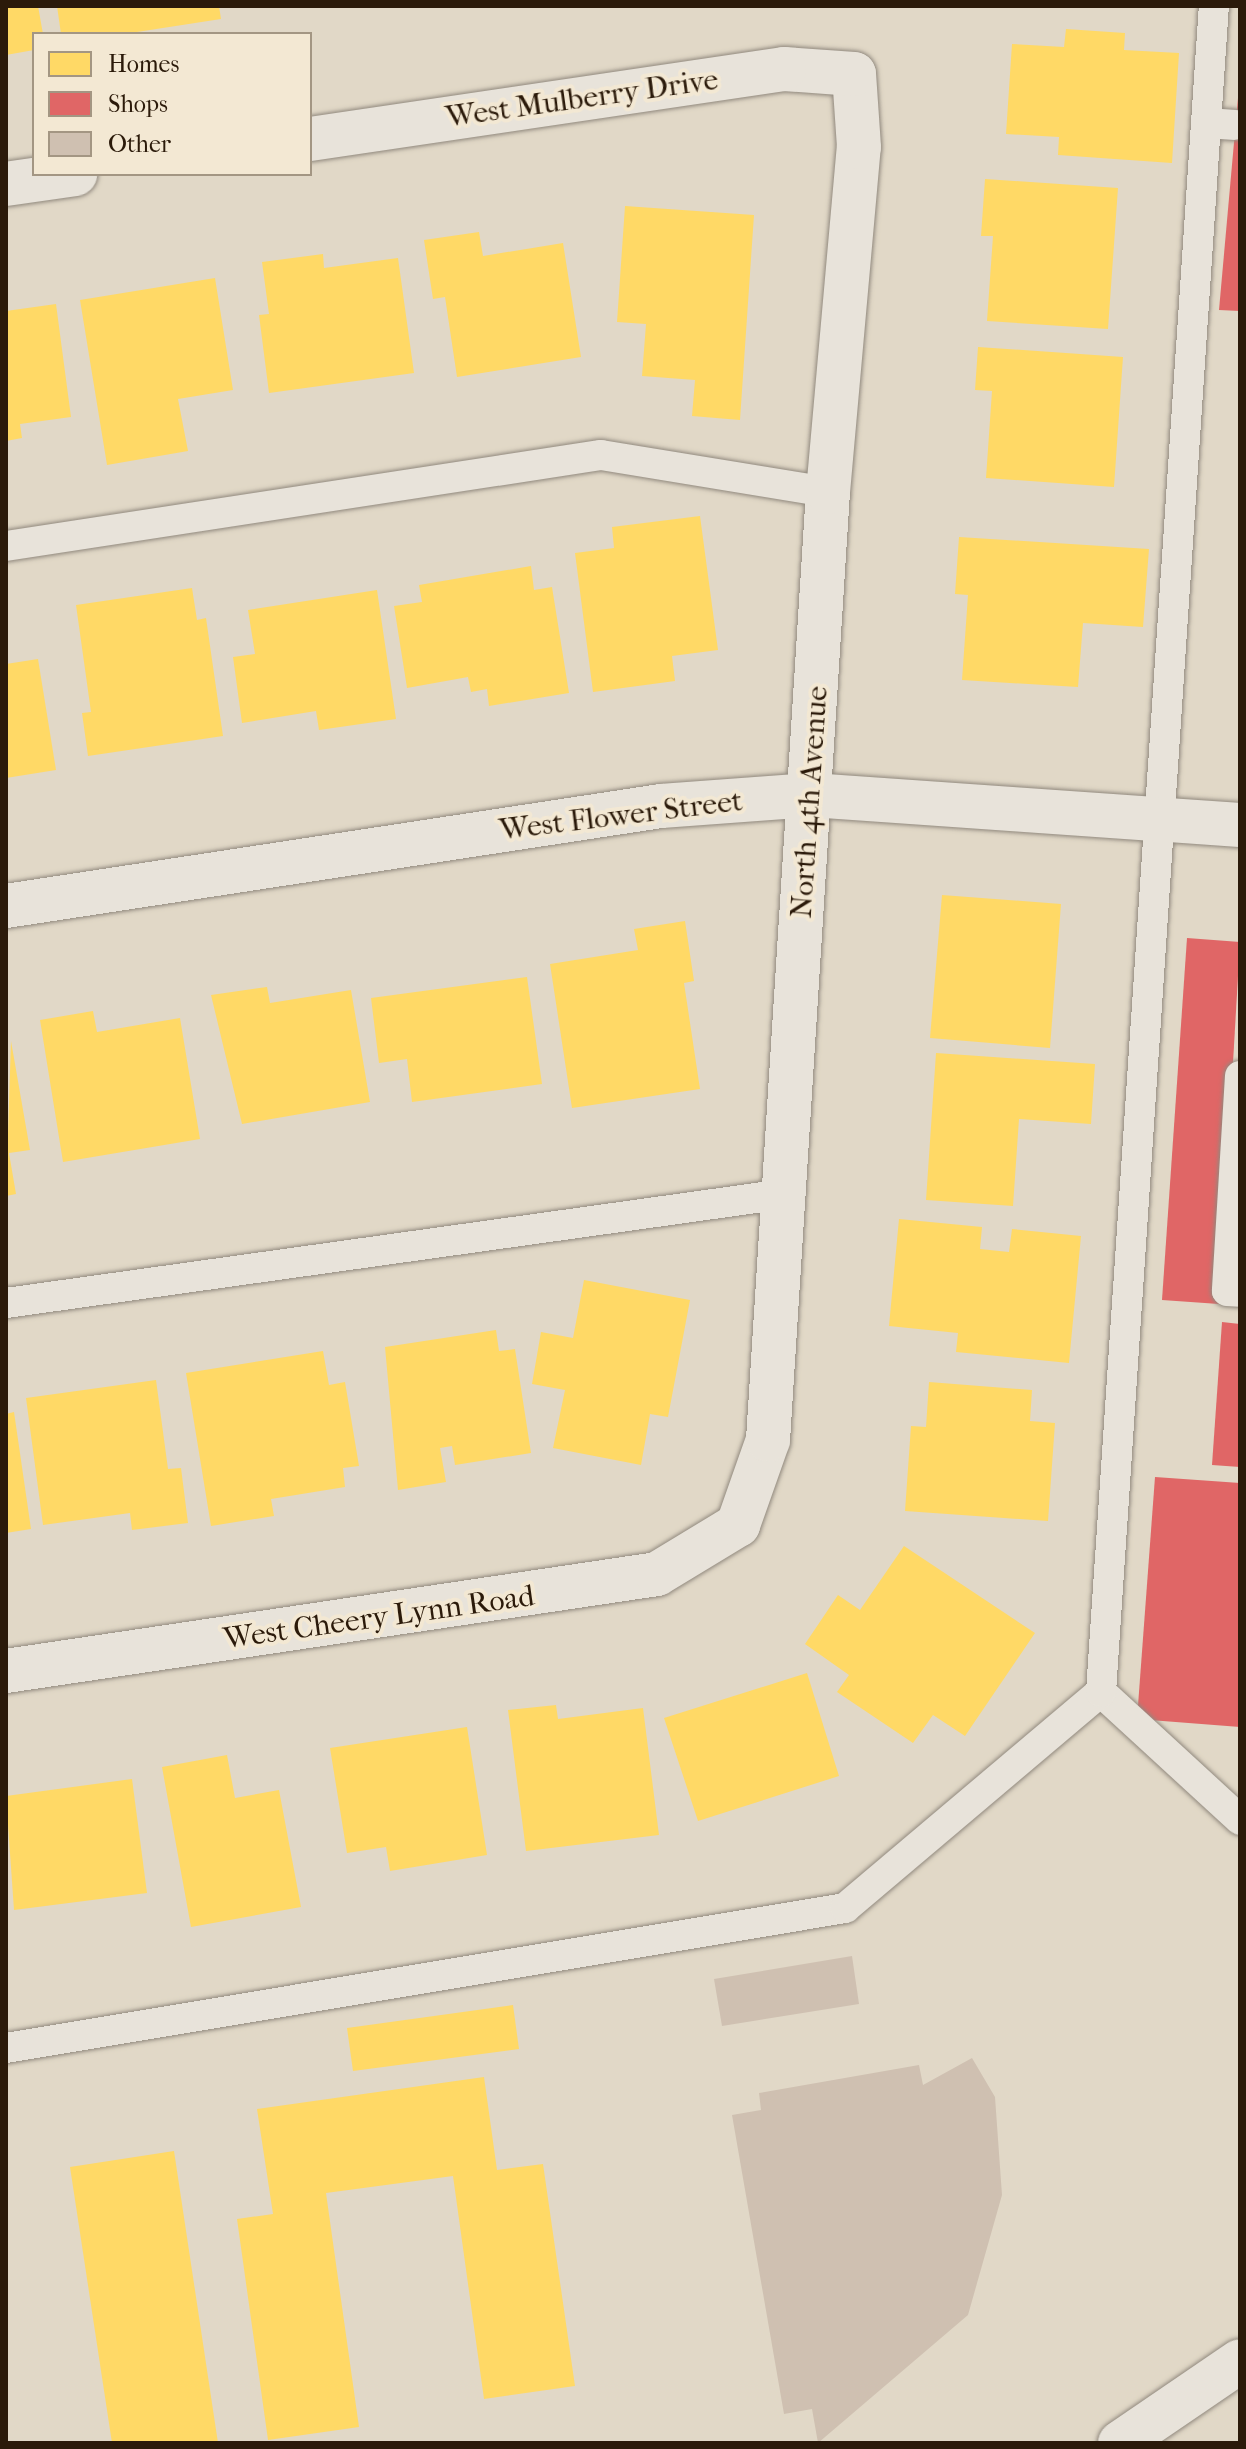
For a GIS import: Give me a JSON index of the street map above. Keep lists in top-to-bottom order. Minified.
{"streets":{"street":["West Mulberry Drive","North 4th Avenue","West Flower Street","West Cheery Lynn Road"]},"crossings":[["West Mulberry Drive","North 4th Avenue"],["North 4th Avenue","West Flower Street"],["North 4th Avenue","West Cheery Lynn Road"]],"legend":["Homes","Shops","Other"]}
